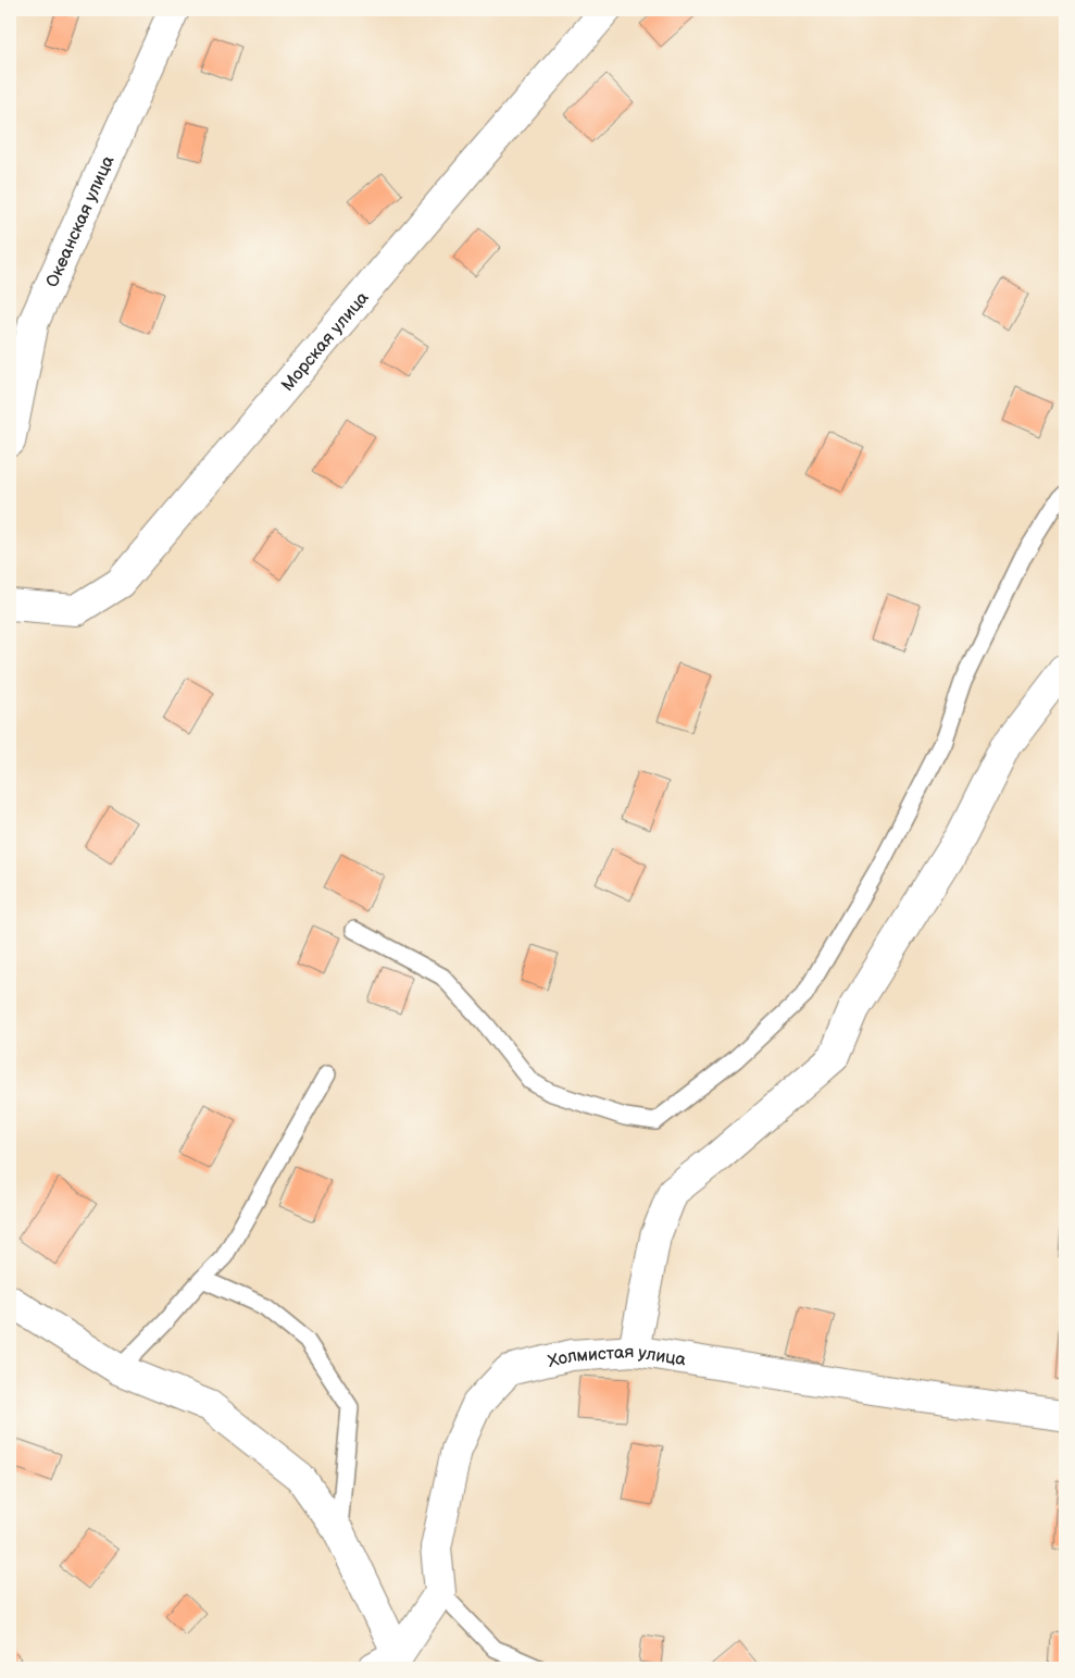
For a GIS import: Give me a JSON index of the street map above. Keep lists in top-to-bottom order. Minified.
{"streets":{"street":["Океанская улица","Морская улица","Холмистая улица"]}}
